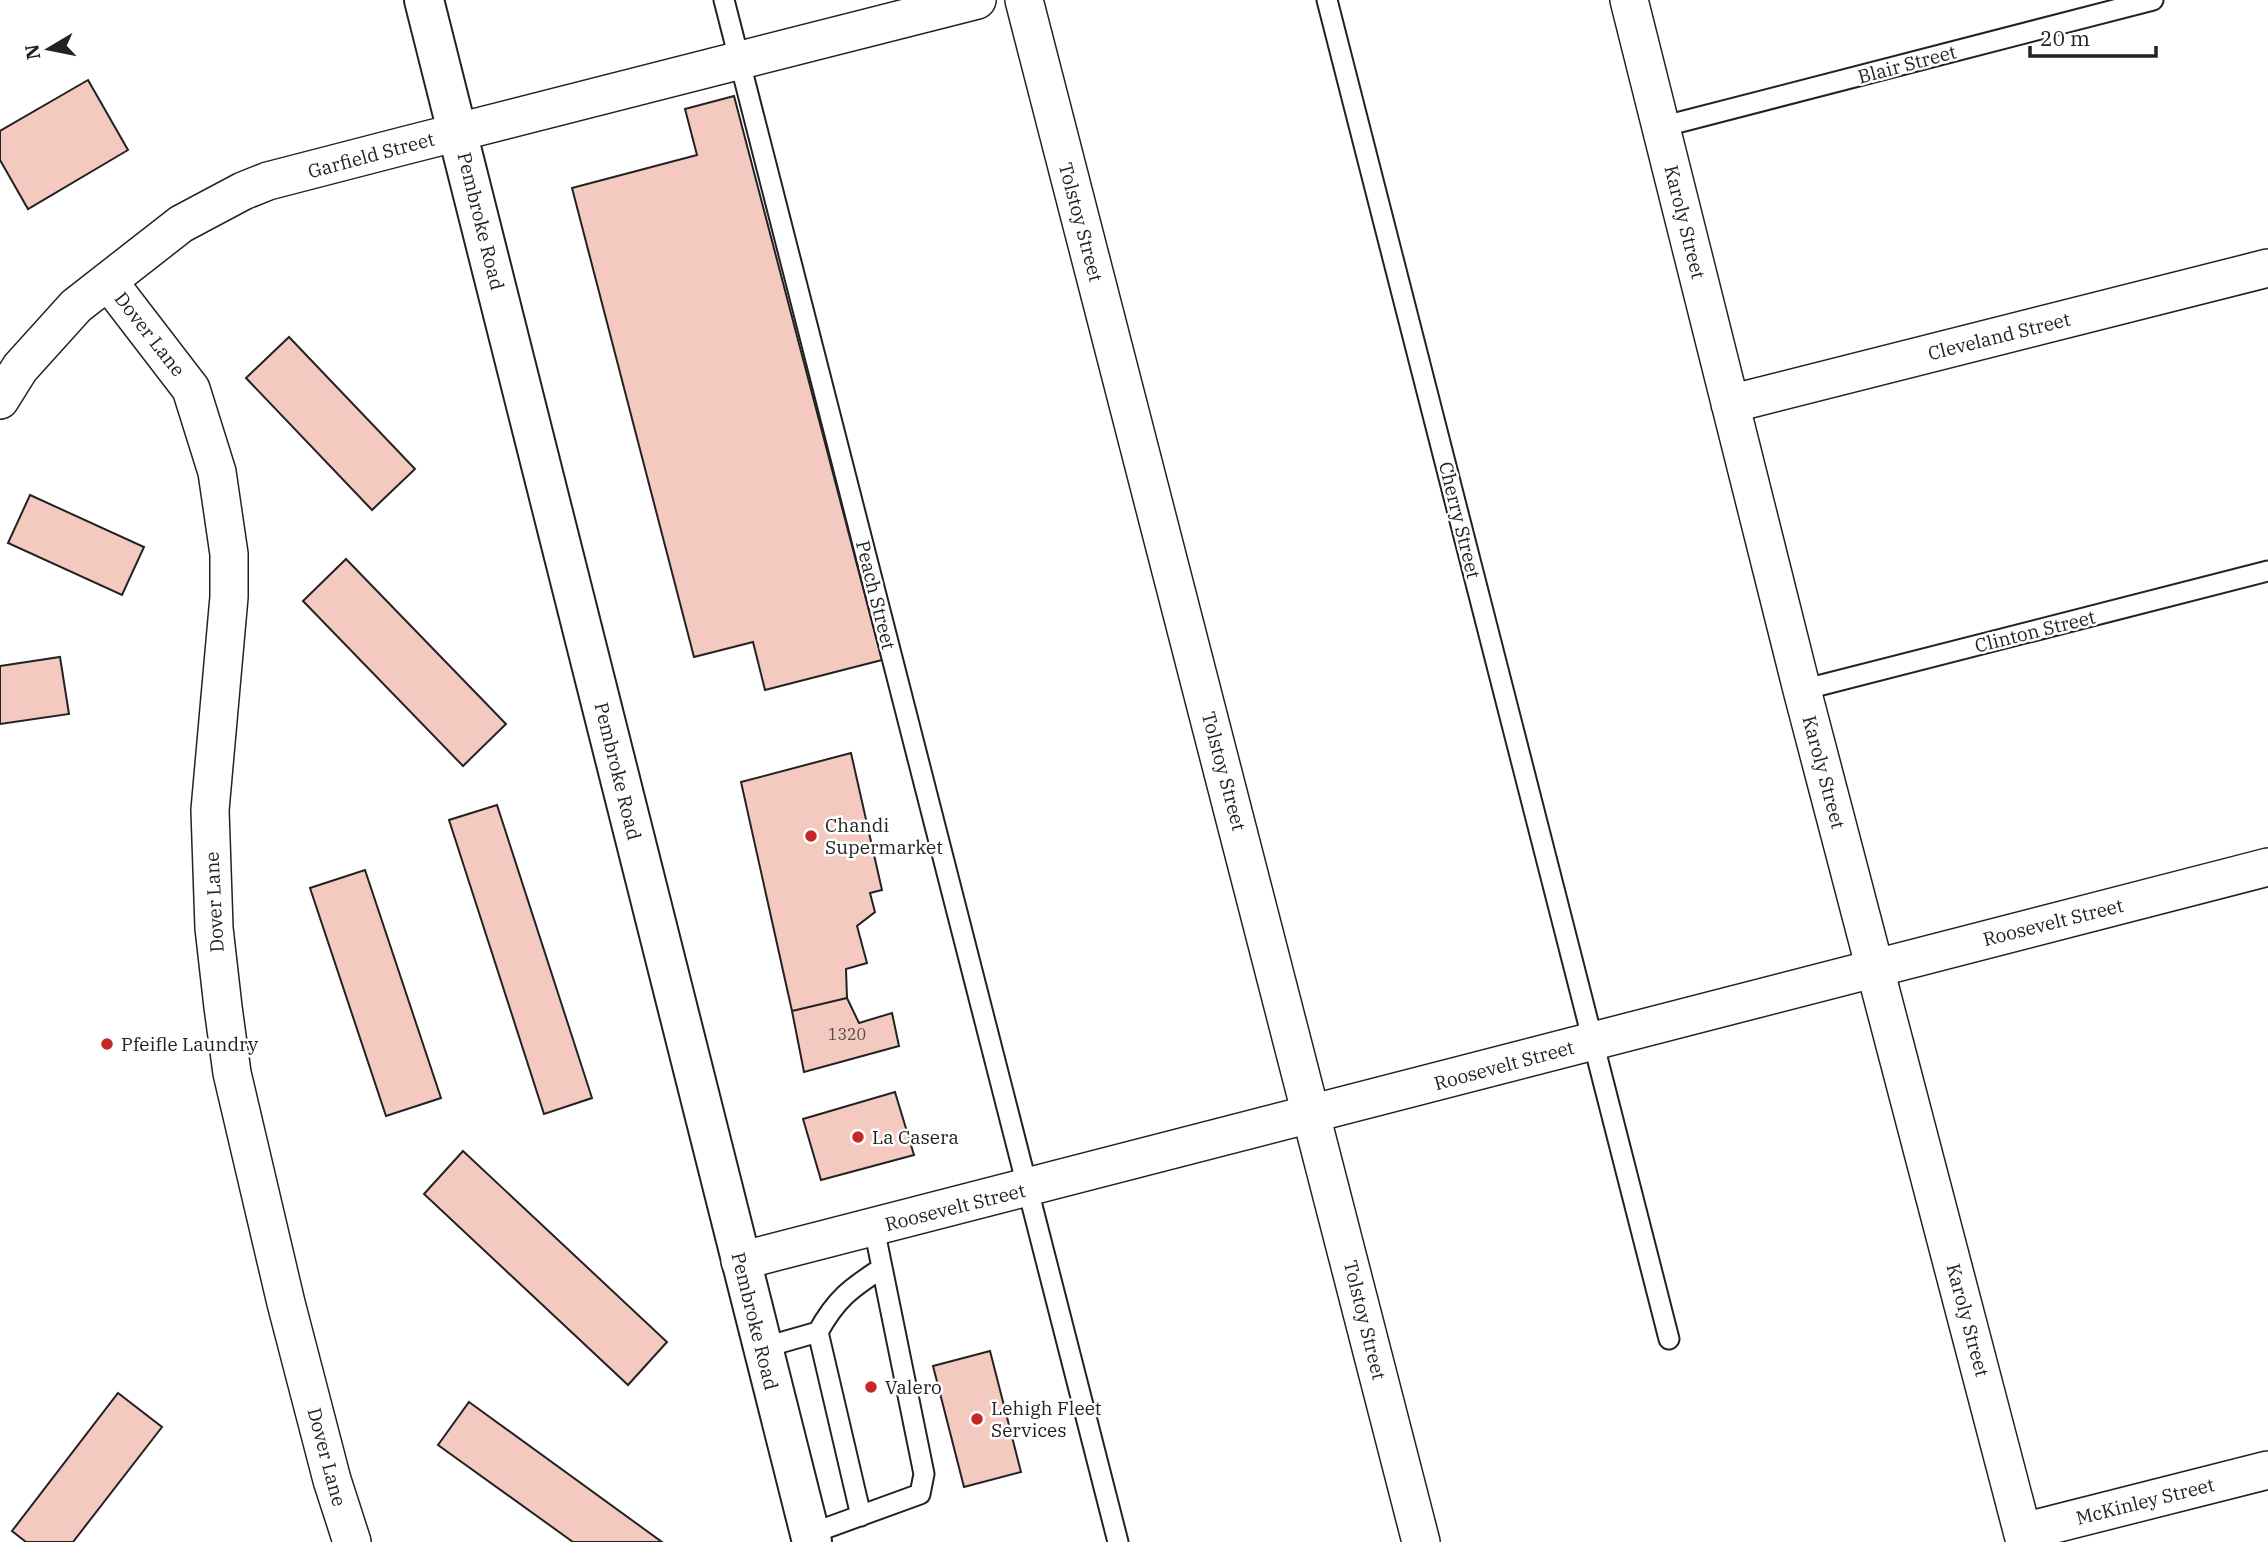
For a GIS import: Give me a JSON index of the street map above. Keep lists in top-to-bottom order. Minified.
{"streets":{"main road":["Pembroke Road"],"street":["Garfield Street","Tolstoy Street","Karoly Street","Dover Lane","Cleveland Street","Roosevelt Street","McKinley Street"],"lane":["Blair Street","Cherry Street","Peach Street","Clinton Street"]},"crossings":[["Blair Street","Karoly Street"],["Garfield Street","Pembroke Road"],["Garfield Street","Dover Lane"],["Garfield Street","Peach Street"],["Pembroke Road","Roosevelt Street"],["Tolstoy Street","Roosevelt Street"],["Karoly Street","Cleveland Street"],["Karoly Street","Clinton Street"],["Karoly Street","Roosevelt Street"],["Karoly Street","McKinley Street"],["Cherry Street","Roosevelt Street"],["Peach Street","Roosevelt Street"]],"places":["Chandi Supermarket","Pfeifle Laundry","La Casera","Valero","Lehigh Fleet Services"],"house_numbers":["1320"],"scale_bar":"20 m","north":"left"}
